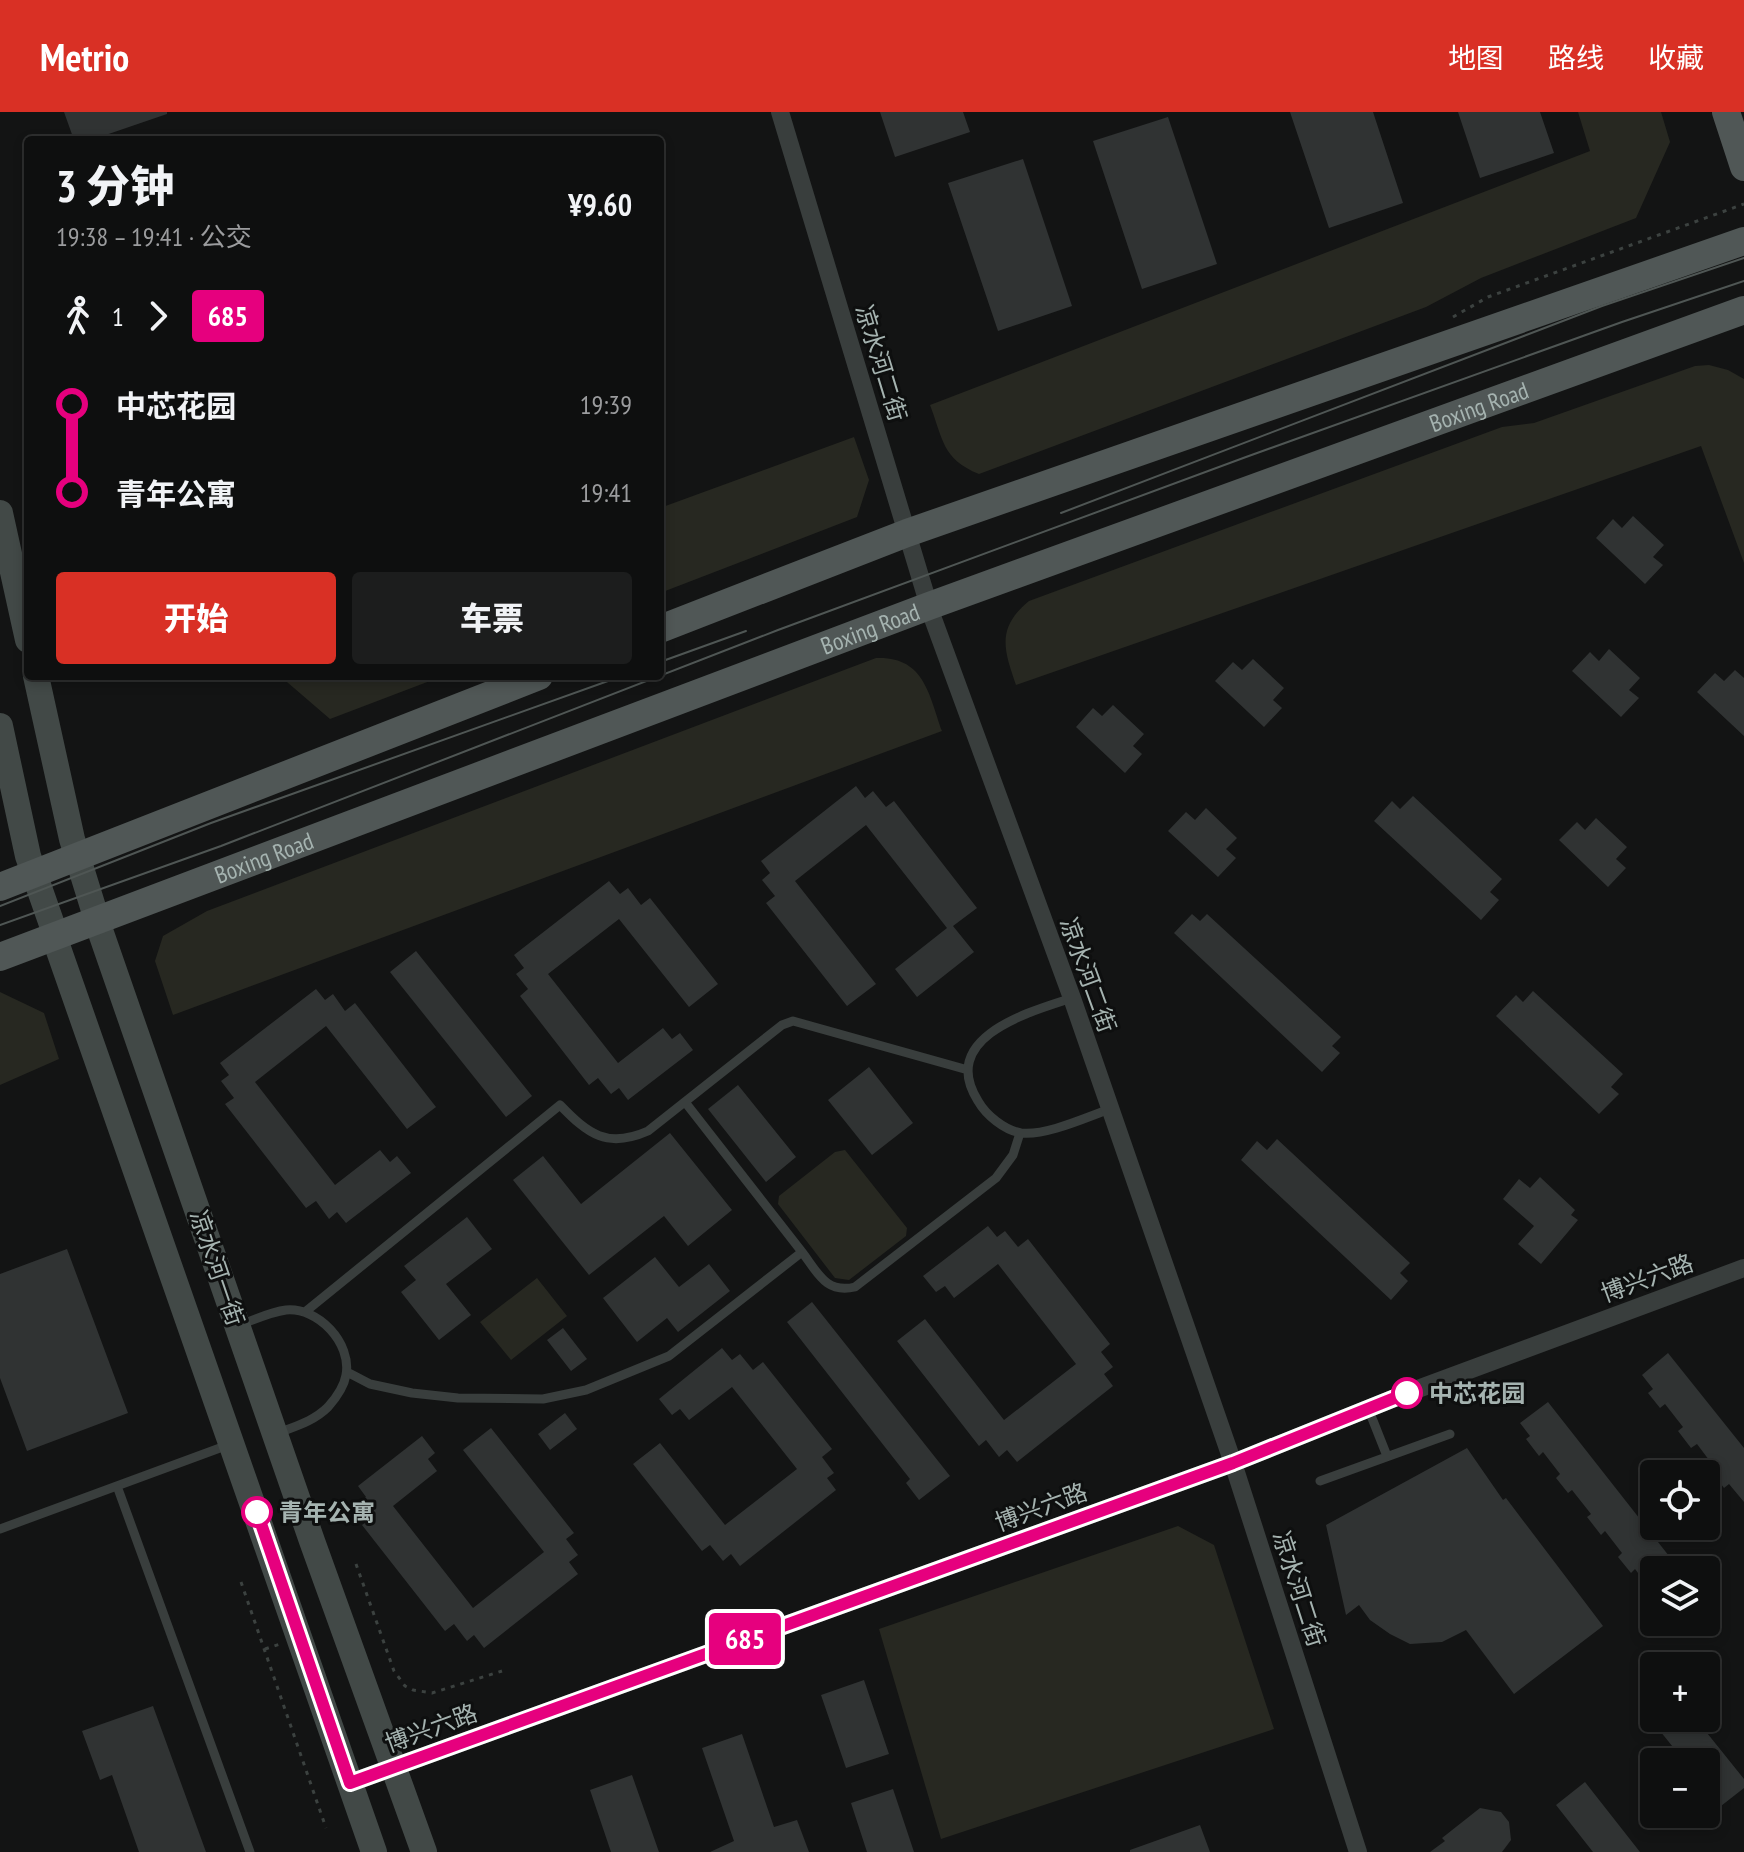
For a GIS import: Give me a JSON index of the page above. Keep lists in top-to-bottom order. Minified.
{"streets":{"main road":["Boxing Road","凉水河一街"],"street":["凉水河二街","博兴六路"]},"crossings":[["凉水河二街","Boxing Road"],["凉水河二街","博兴六路"],["Boxing Road","凉水河一街"],["凉水河一街","博兴六路"]],"places":["中芯花园","青年公寓"],"lines":["bus line 685"],"page":{"header":"Metrio","nav":["地图","路线","收藏"],"on_map":"685","heading":["3 分钟","19:38 – 19:41 · 公交","¥9.60"],"legs":["1","685"],"list":[{"name":"中芯花园","value":"19:39"},{"name":"青年公寓","value":"19:41"}],"buttons":["开始","车票"],"map_buttons":["+","−"]}}
